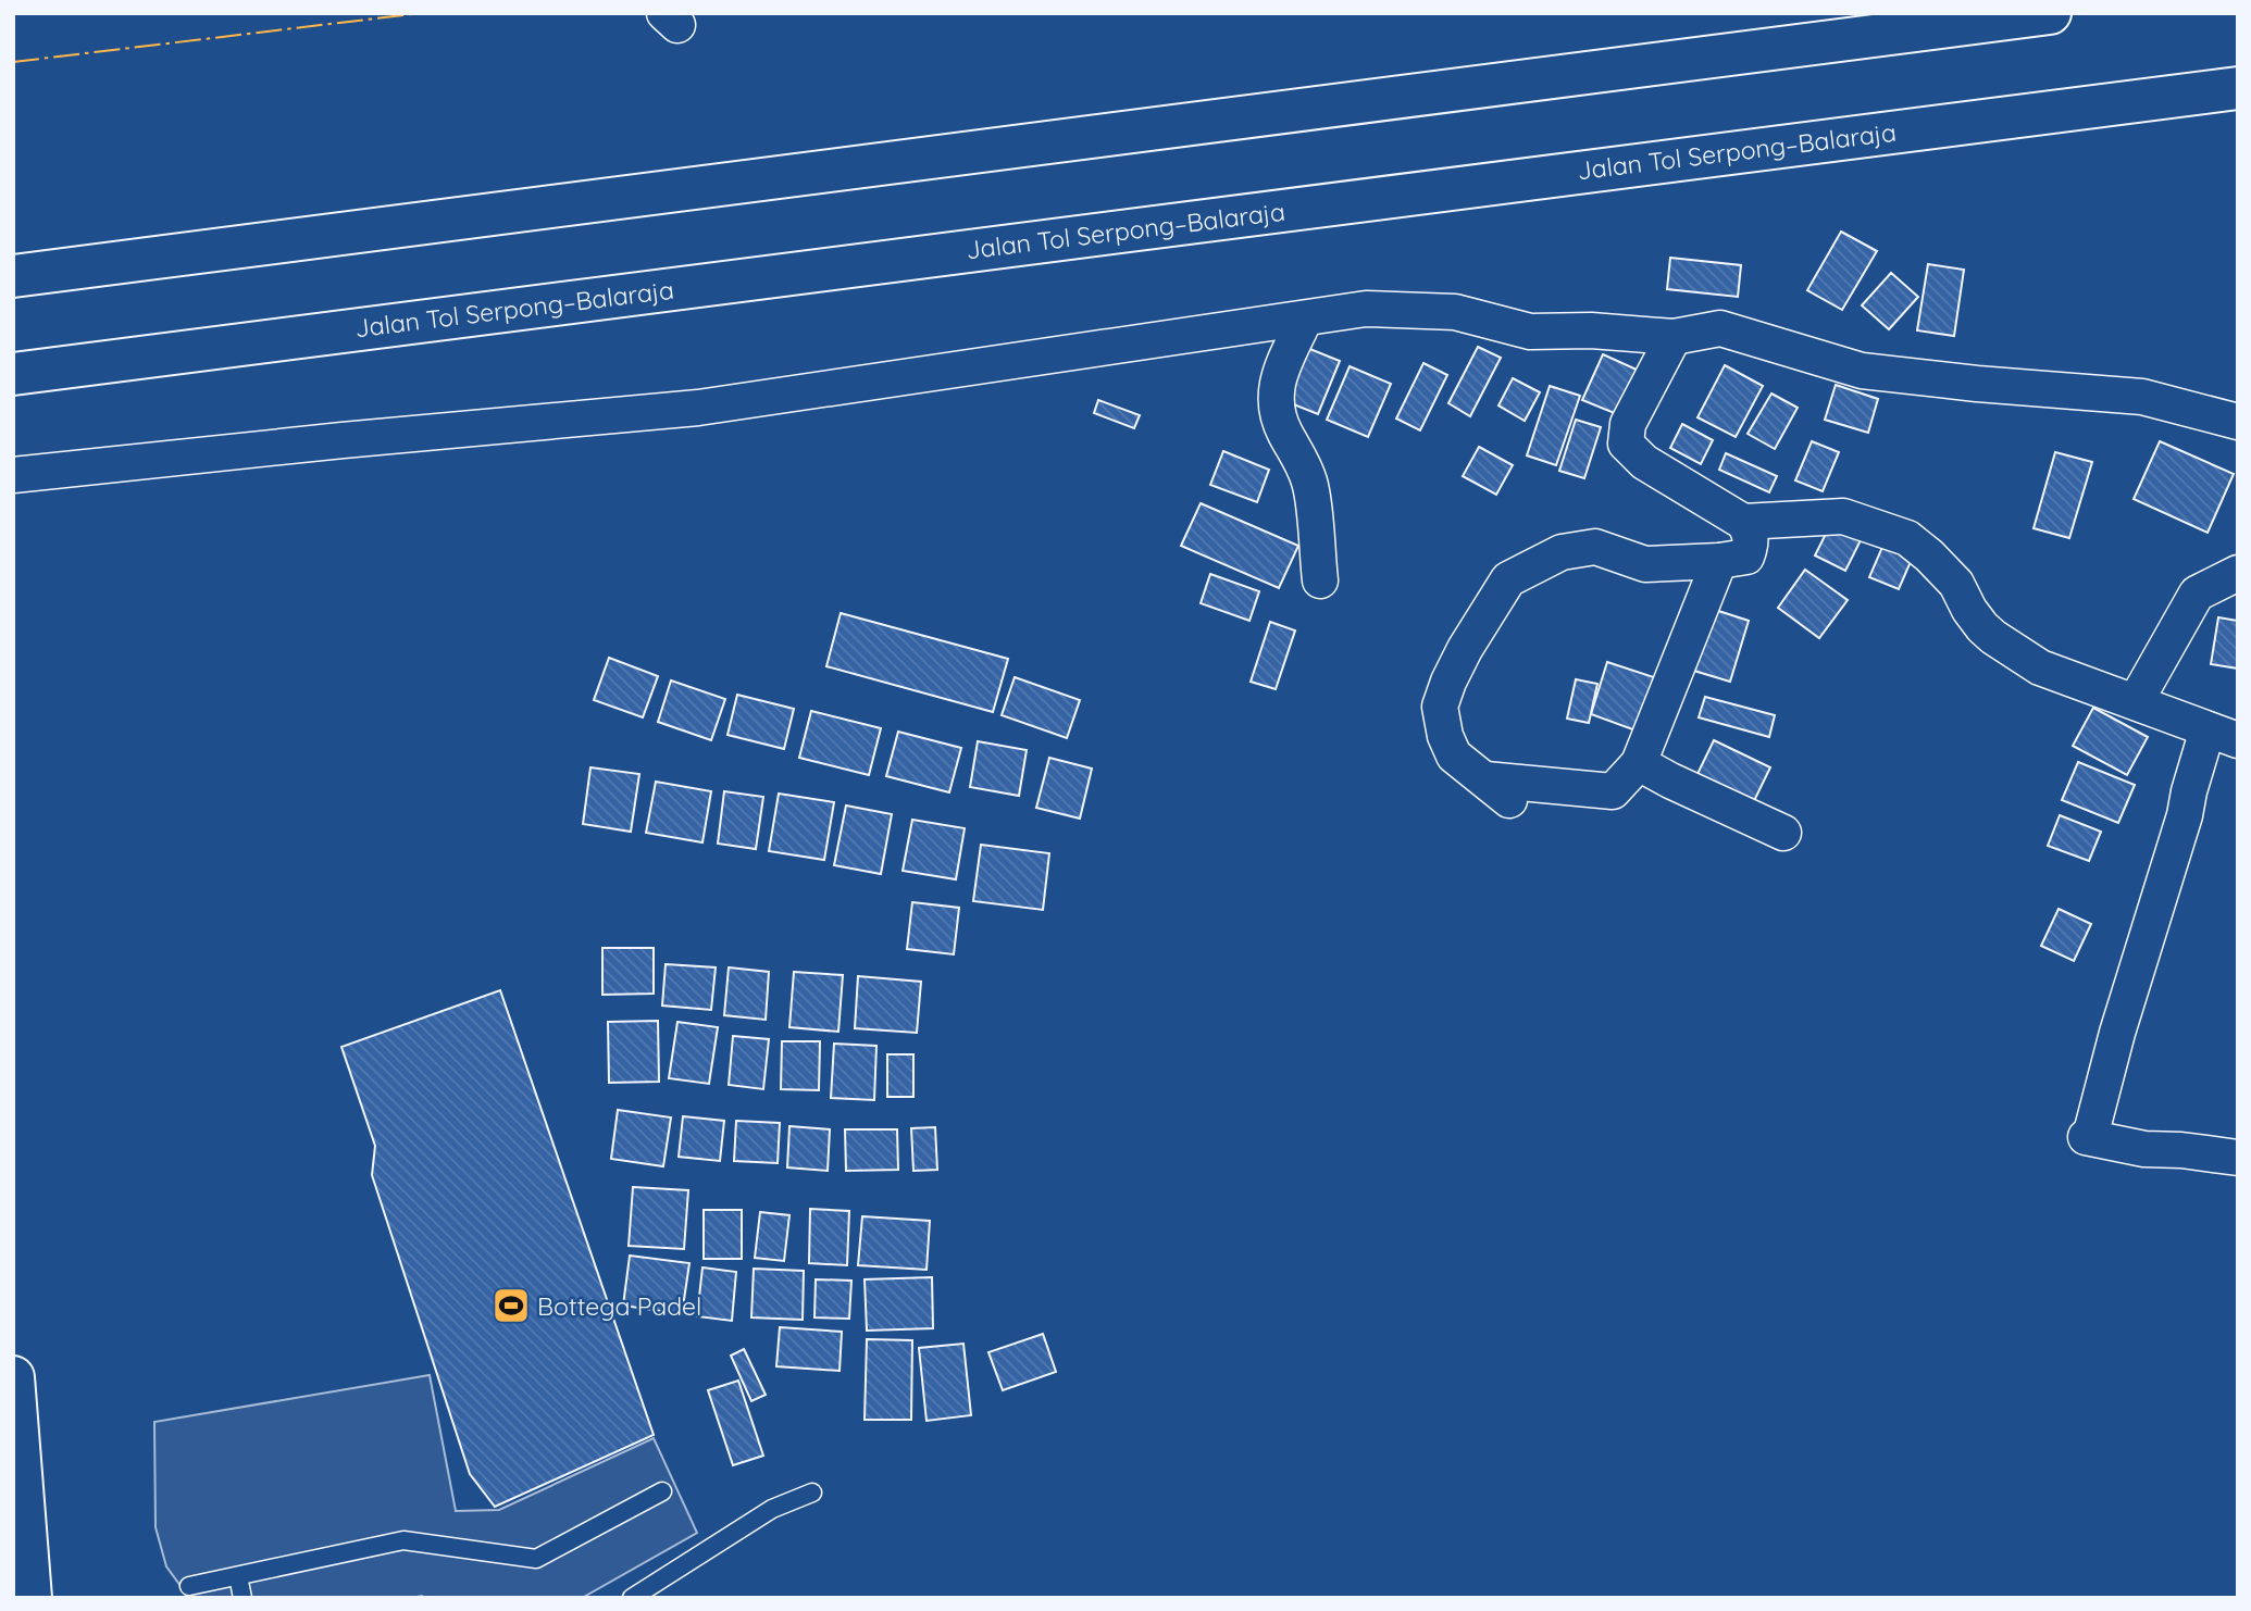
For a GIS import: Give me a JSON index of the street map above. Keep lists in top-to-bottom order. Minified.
{"streets":{"main road":["Jalan Tol Serpong–Balaraja"]},"places":{"sports":["Bottega Padel"]}}
